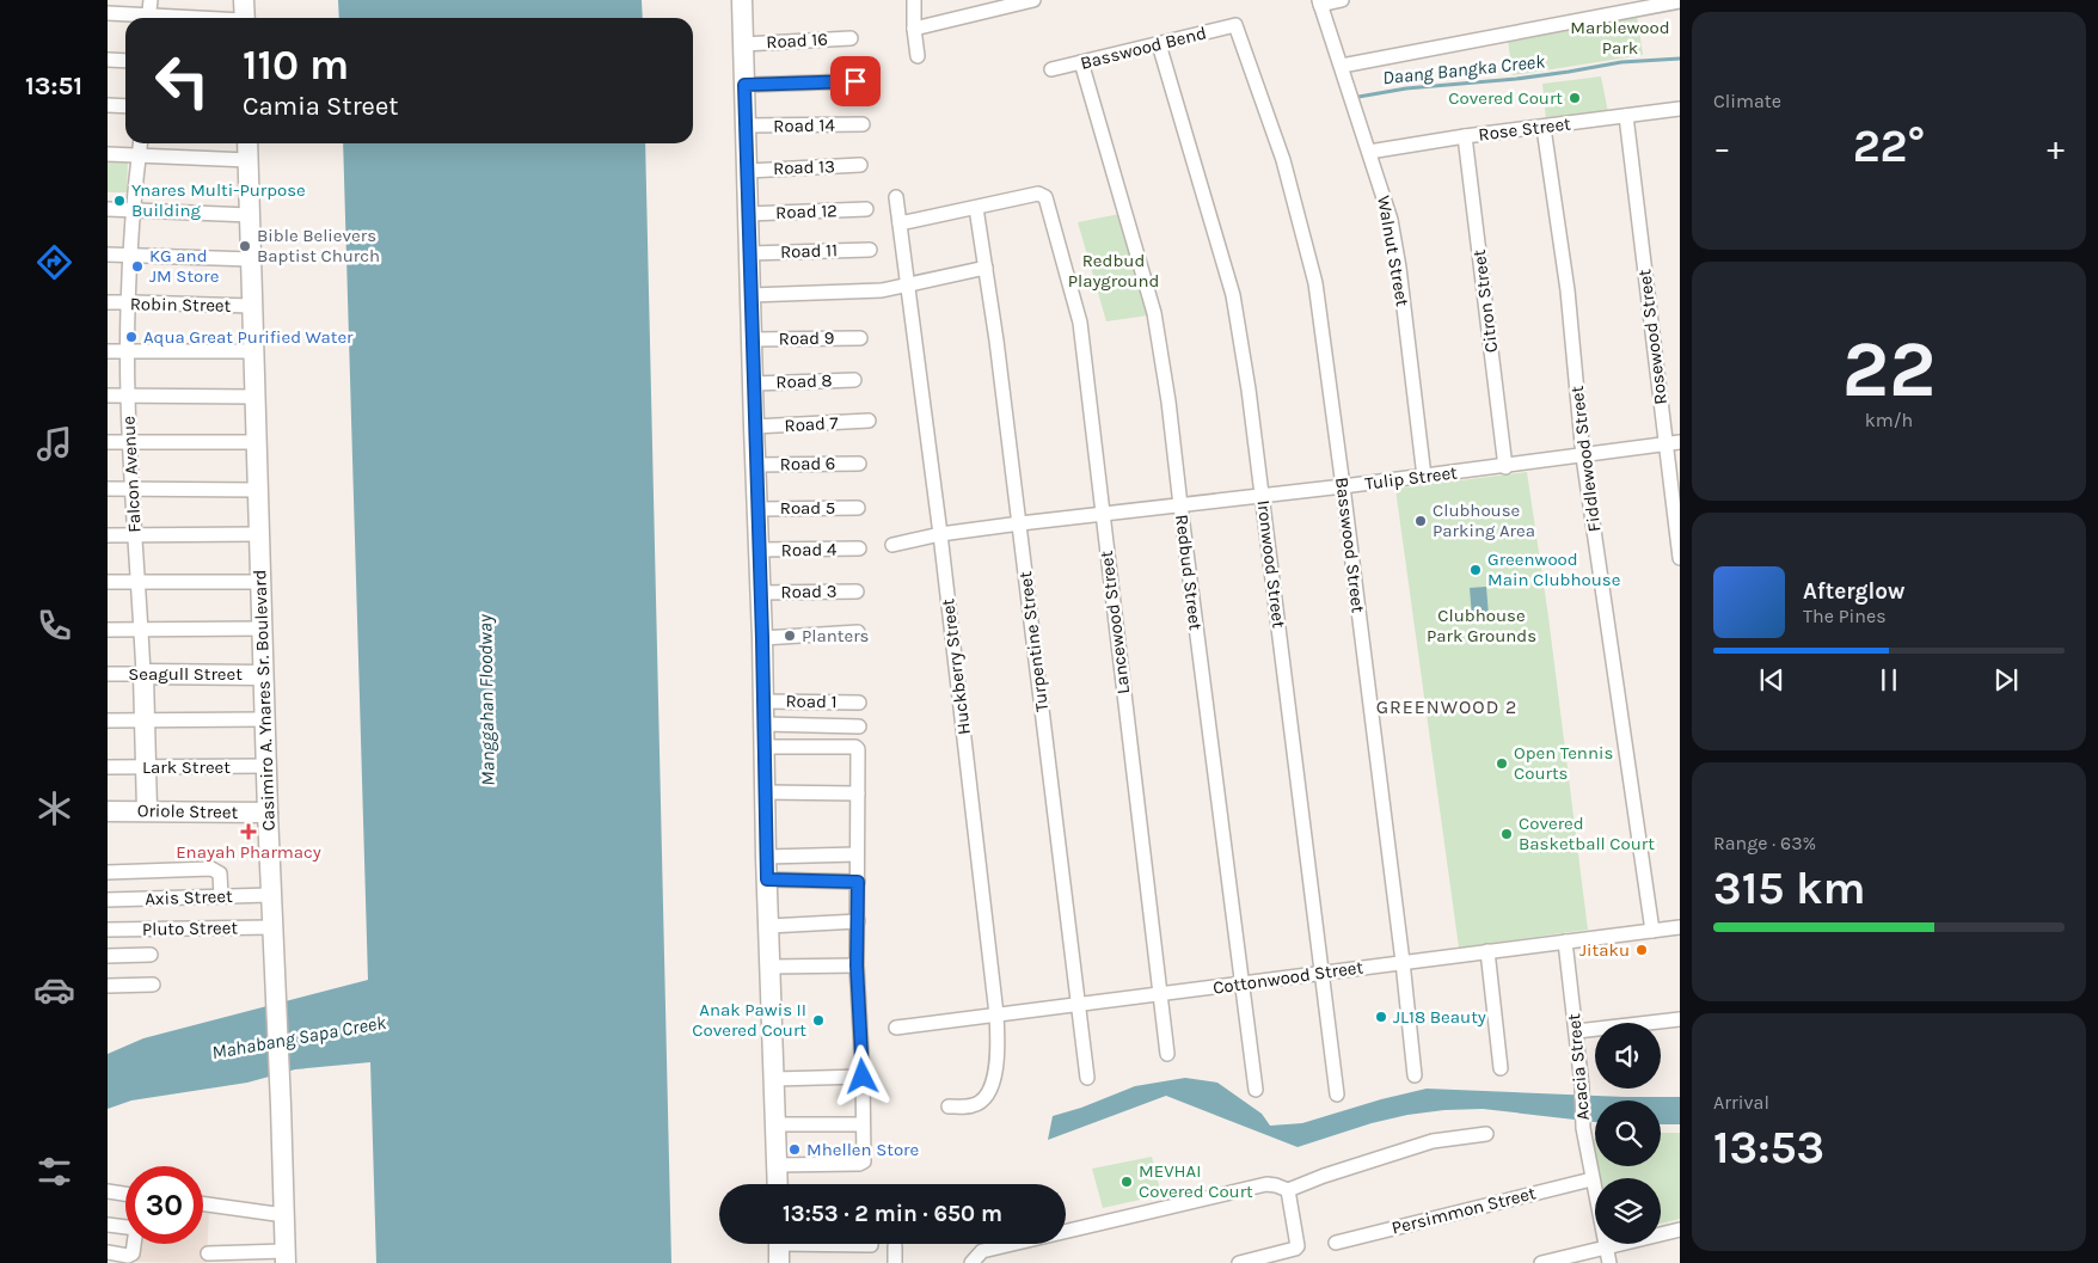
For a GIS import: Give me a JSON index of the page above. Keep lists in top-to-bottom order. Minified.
{"streets":{"street":["Road 16","Basswood Bend","Road 14","Rose Street","Road 13","Road 12","Road 11","Walnut Street","Citron Street","Robin Street","Rosewood Street","Road 9","Road 8","Road 7","Fiddlewood Street","Road 6","Falcon Avenue","Tulip Street","Road 5","Basswood Street","Road 4","Ironwood Street","Redbud Street","Road 3","Lancewood Street","Turpentine Street","Huckberry Street","Seagull Street","Casimiro A. Ynares Sr. Boulevard","Road 1","Lark Street","Oriole Street","Axis Street","Pluto Street","Cottonwood Street","Acacia Street","Persimmon Street"]},"crossings":[["Basswood Bend","Basswood Street"],["Basswood Bend","Ironwood Street"],["Basswood Bend","Redbud Street"],["Rose Street","Walnut Street"],["Rose Street","Citron Street"],["Rose Street","Rosewood Street"],["Rose Street","Fiddlewood Street"],["Walnut Street","Tulip Street"],["Citron Street","Tulip Street"],["Robin Street","Falcon Avenue"],["Robin Street","Casimiro A. Ynares Sr. Boulevard"],["Rosewood Street","Tulip Street"],["Fiddlewood Street","Tulip Street"],["Fiddlewood Street","Cottonwood Street"],["Falcon Avenue","Seagull Street"],["Falcon Avenue","Lark Street"],["Falcon Avenue","Oriole Street"],["Tulip Street","Basswood Street"],["Tulip Street","Ironwood Street"],["Tulip Street","Redbud Street"],["Tulip Street","Lancewood Street"],["Tulip Street","Turpentine Street"],["Tulip Street","Huckberry Street"],["Basswood Street","Cottonwood Street"],["Ironwood Street","Cottonwood Street"],["Redbud Street","Cottonwood Street"],["Lancewood Street","Turpentine Street"],["Lancewood Street","Cottonwood Street"],["Turpentine Street","Cottonwood Street"],["Huckberry Street","Cottonwood Street"],["Seagull Street","Casimiro A. Ynares Sr. Boulevard"],["Casimiro A. Ynares Sr. Boulevard","Lark Street"],["Casimiro A. Ynares Sr. Boulevard","Oriole Street"],["Casimiro A. Ynares Sr. Boulevard","Axis Street"],["Casimiro A. Ynares Sr. Boulevard","Pluto Street"],["Cottonwood Street","Acacia Street"],["Acacia Street","Persimmon Street"]],"districts":["GREENWOOD 2"],"water":["Daang Bangka Creek","Manggahan Floodway","Mahabang Sapa Creek"],"parks":["Marblewood Park","Redbud Playground","Clubhouse Park Grounds"],"places":{"other":["Covered Court","Ynares Multi-Purpose Building","Bible Believers Baptist Church","KG and JM Store","Aqua Great Purified Water","Clubhouse Parking Area","Greenwood Main Clubhouse","Planters","Open Tennis Courts","Covered Basketball Court","Jitaku","JL18 Beauty","Anak Pawis II Covered Court","Mhellen Store","MEVHAI Covered Court"],"health":["Enayah Pharmacy"]},"page":{"tabs":"13:51","tile":["Climate",["22","km/h"],["Range · 63%","315 km"],["Arrival","13:53"]],"turn":["110 m","Camia Street"],"heat":["−","22°","+"],"song":["Afterglow","The Pines"],"limit":"30","trip":"13:53 · 2 min · 650 m"}}
